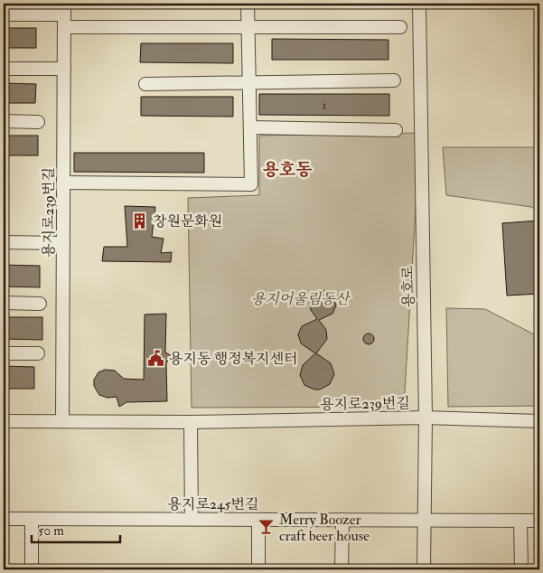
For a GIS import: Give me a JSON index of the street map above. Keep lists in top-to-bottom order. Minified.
{"streets":{"street":["용지로239번길","용호로","용지로245번길"]},"crossings":[["용지로239번길","용호로"],["용호로","용지로245번길"]],"districts":["용호동"],"parks":["용지어울림동산"],"places":{"building":["창원문화원"],"public building":["용지동 행정복지센터"],"bar":["Merry Boozer craft beer house"]},"house_numbers":["1"],"scale_bar":"50 m"}
